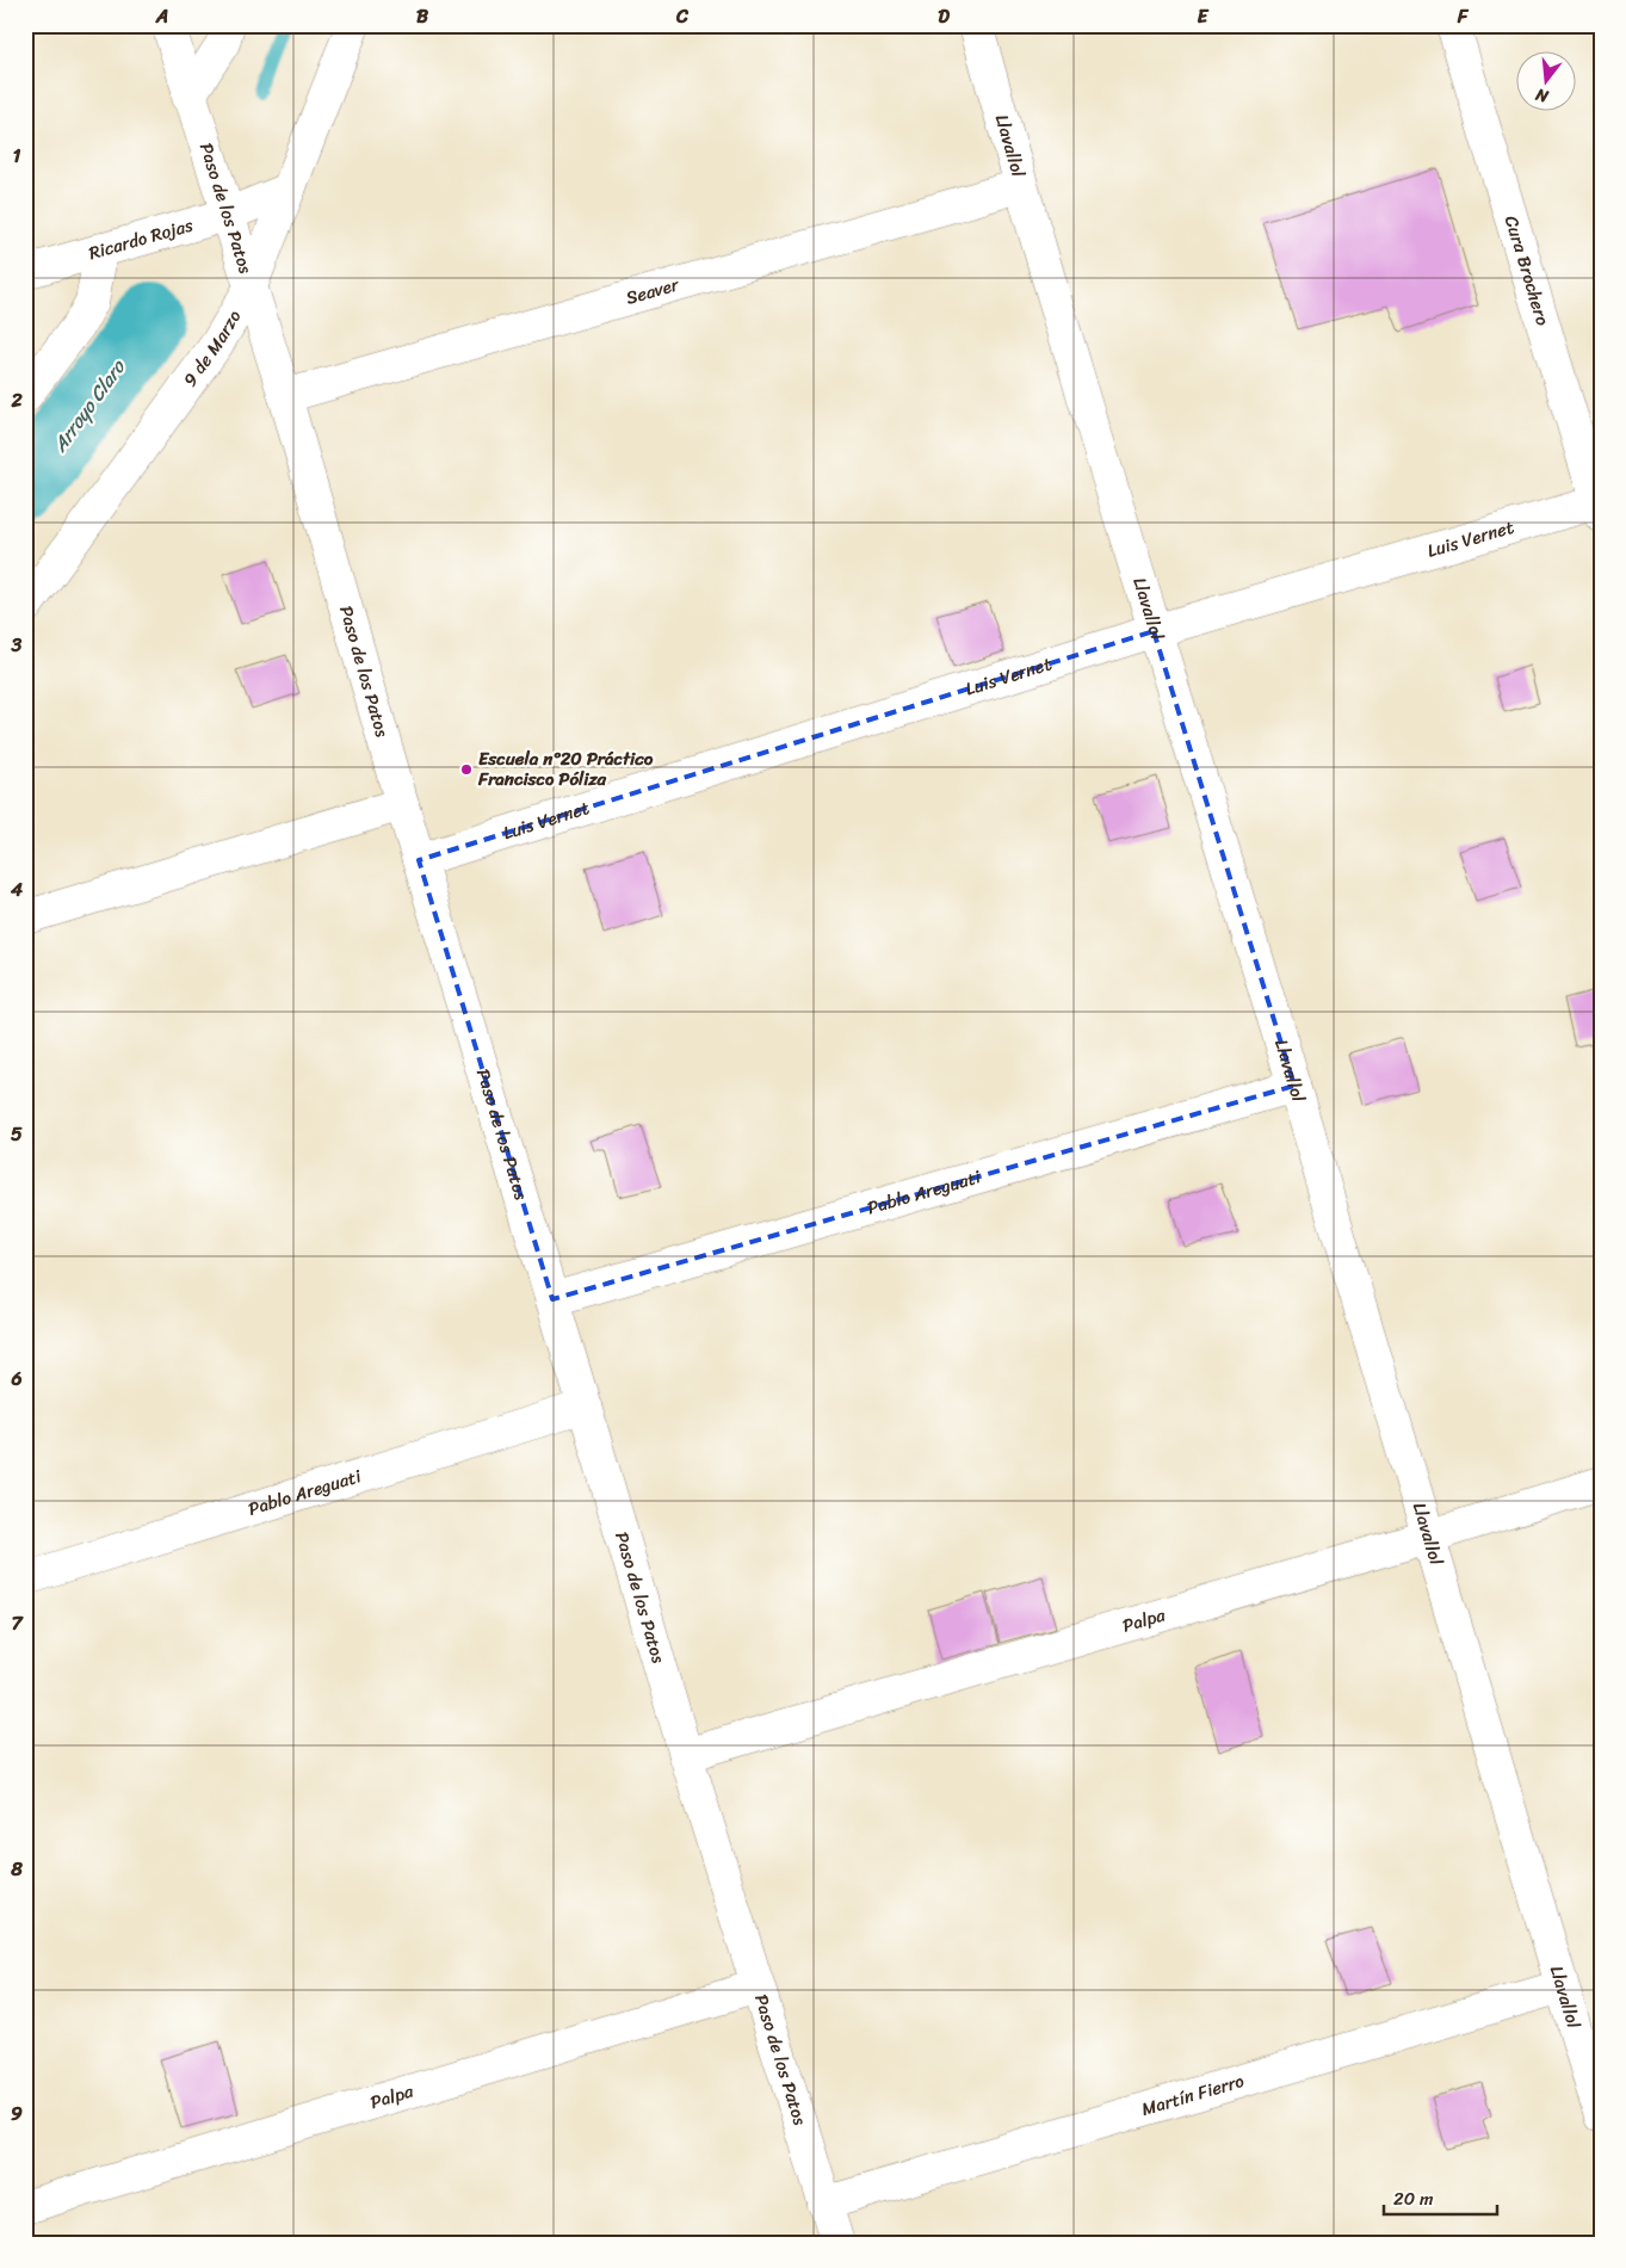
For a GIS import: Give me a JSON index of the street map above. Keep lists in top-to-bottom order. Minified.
{"streets":{"street":["Llavallol","Paso de los Patos","Ricardo Rojas","Cura Brochero","Seaver","9 de Marzo","Luis Vernet","Pablo Areguati","Palpa","Martín Fierro"]},"crossings":[["Llavallol","Seaver"],["Llavallol","Luis Vernet"],["Llavallol","Pablo Areguati"],["Llavallol","Palpa"],["Llavallol","Martín Fierro"],["Paso de los Patos","Ricardo Rojas"],["Paso de los Patos","Seaver"],["Paso de los Patos","9 de Marzo"],["Paso de los Patos","Luis Vernet"],["Paso de los Patos","Pablo Areguati"],["Paso de los Patos","Palpa"],["Paso de los Patos","Martín Fierro"],["Ricardo Rojas","9 de Marzo"],["Cura Brochero","Luis Vernet"]],"water":["Arroyo Claro"],"places":["Escuela n°20 Práctico Francisco Póliza"],"scale_bar":"20 m","north":"bottom","grid":{"columns":["A","B","C","D","E","F"],"rows":["1","2","3","4","5","6","7","8","9"]}}
